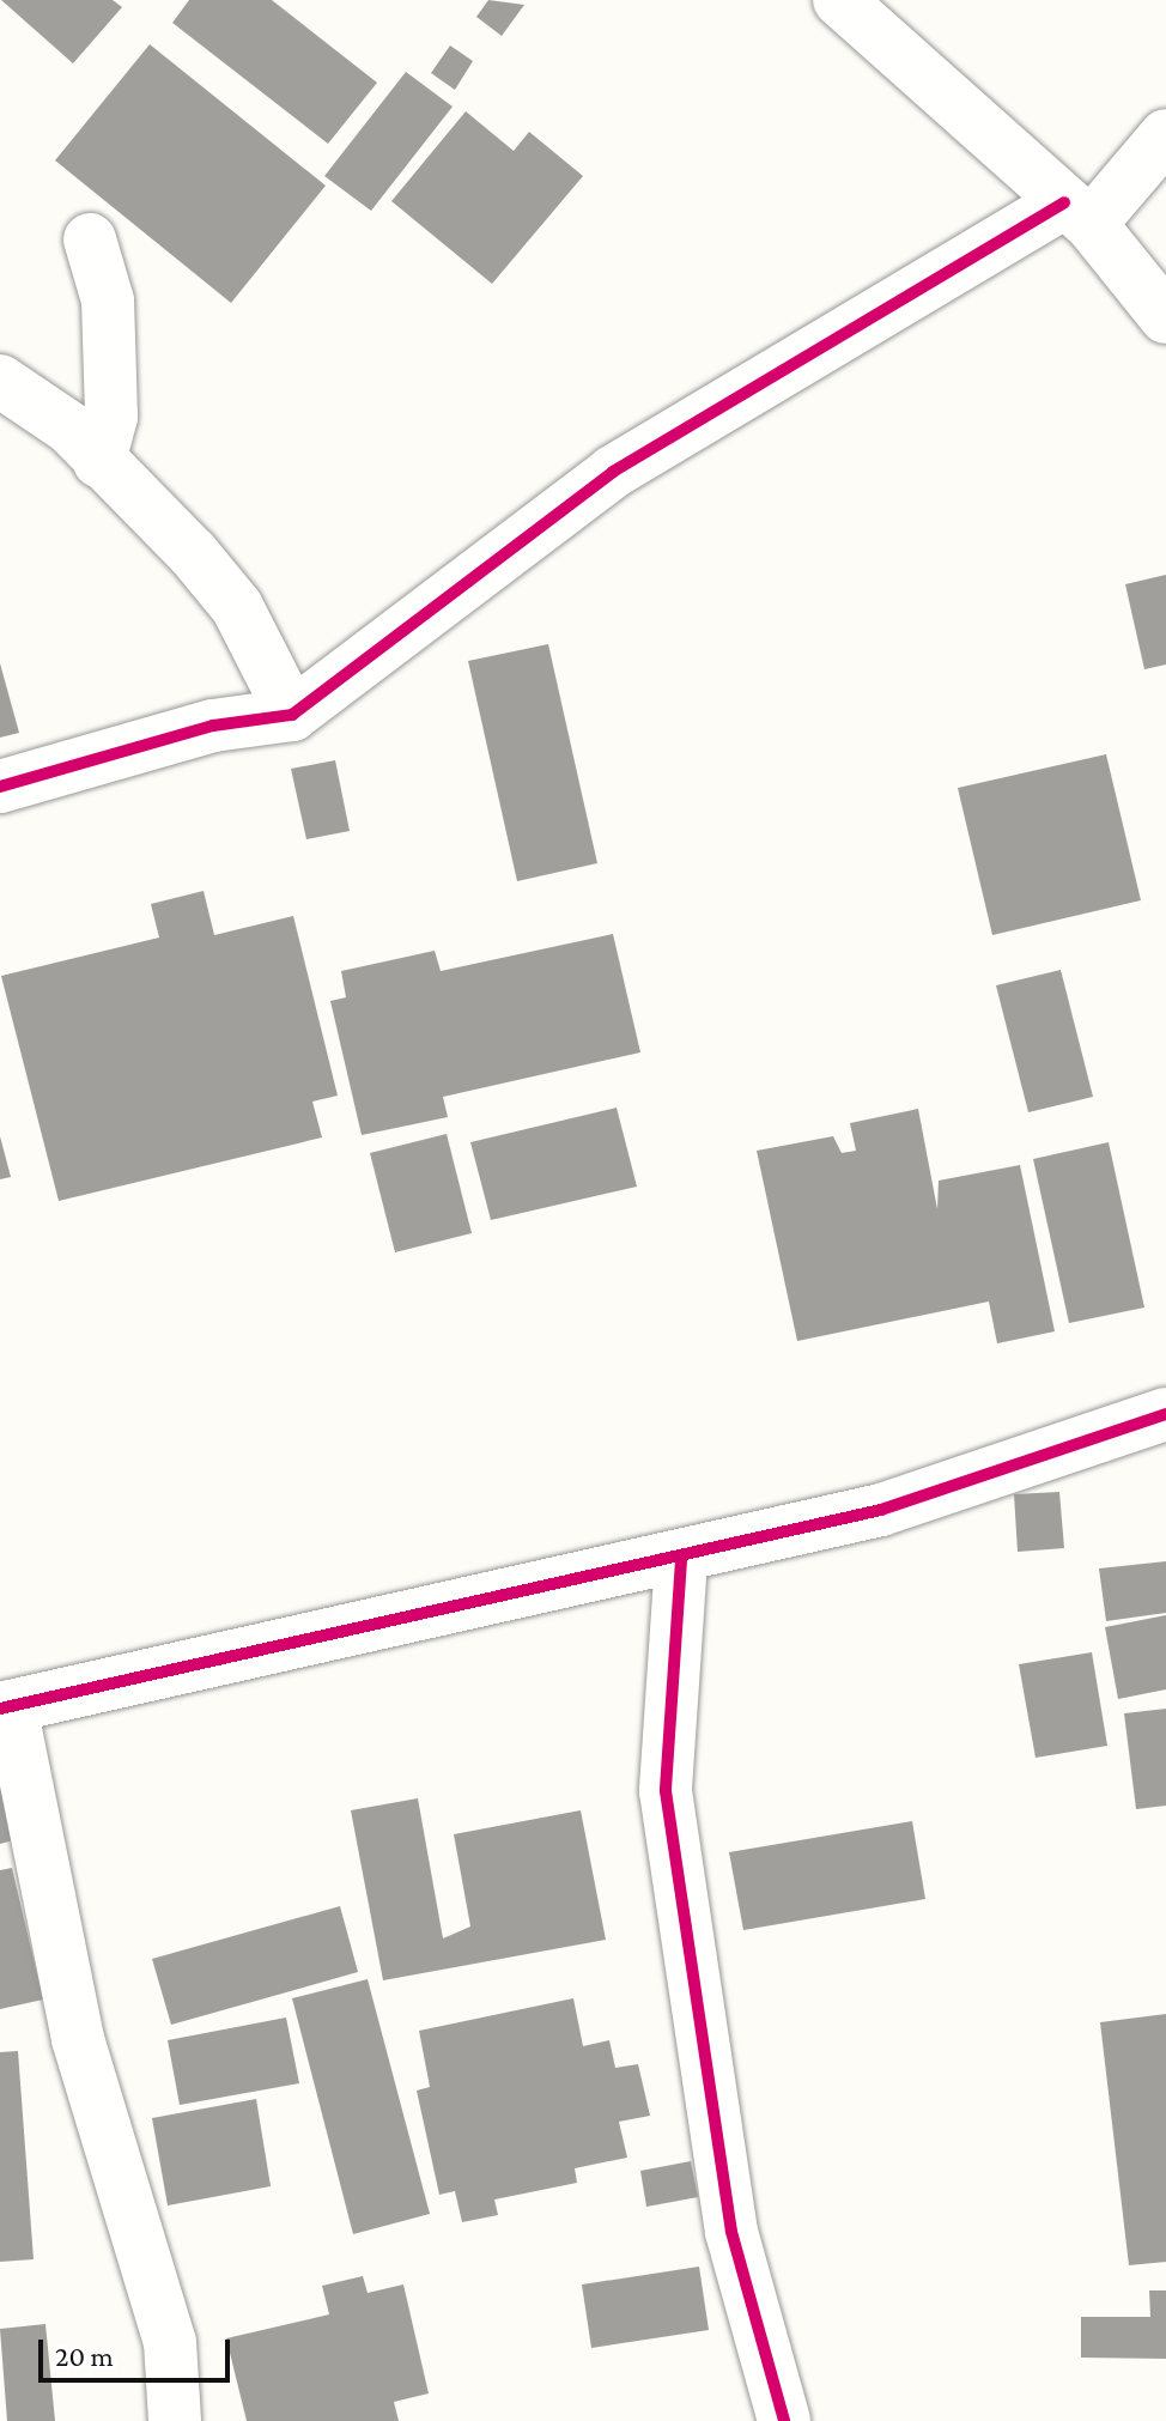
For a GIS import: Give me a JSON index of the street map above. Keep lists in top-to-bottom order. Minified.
{"scale_bar":"20 m"}
